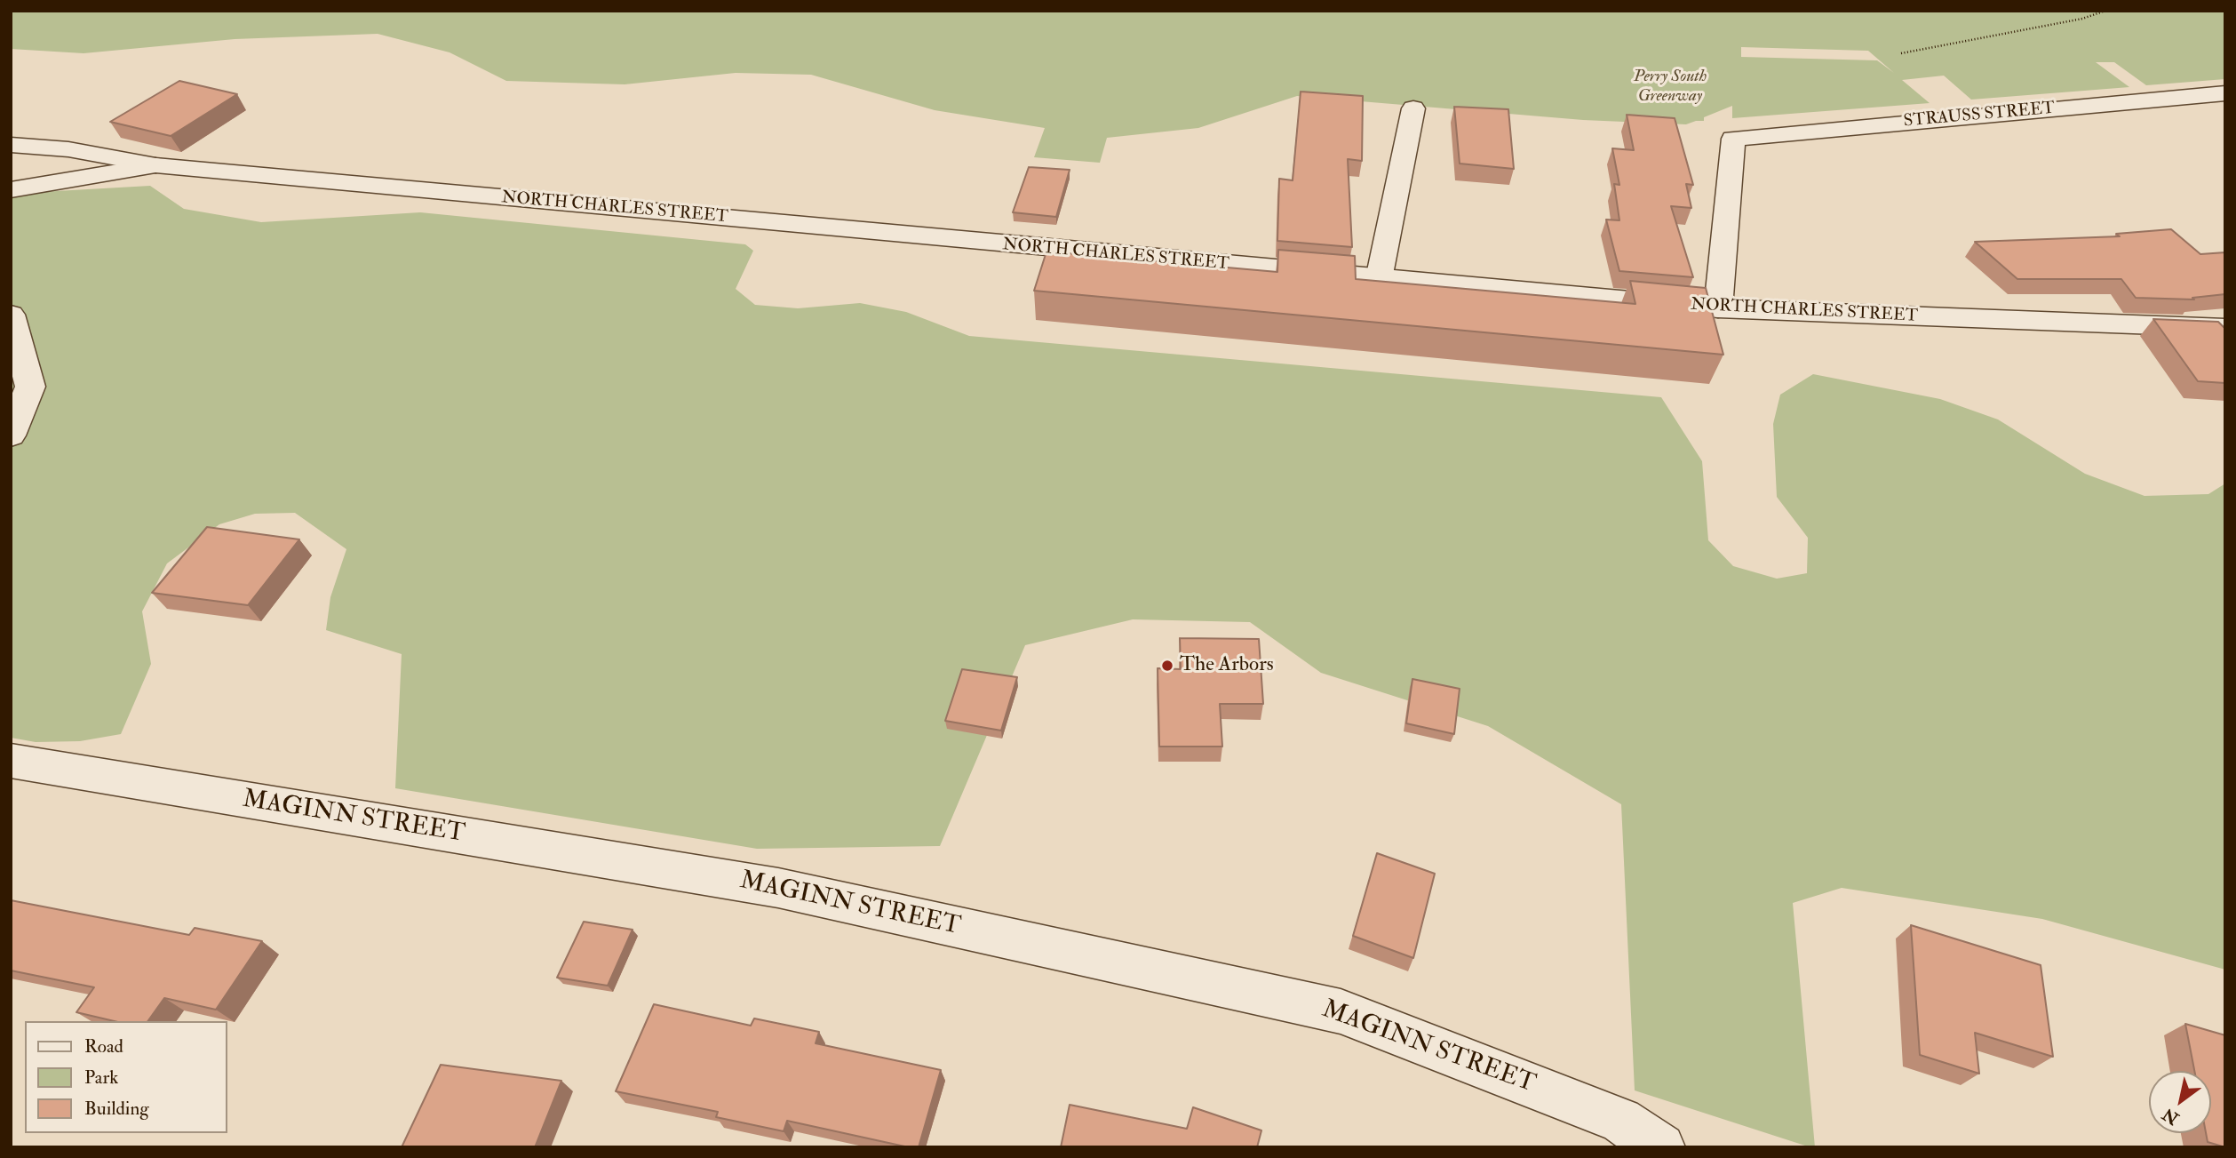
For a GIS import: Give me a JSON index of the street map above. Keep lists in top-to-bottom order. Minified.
{"streets":{"street":["STRAUSS STREET","NORTH CHARLES STREET","MAGINN STREET"]},"crossings":[["STRAUSS STREET","NORTH CHARLES STREET"]],"parks":["Perry South Greenway"],"places":["The Arbors"],"legend":["Road","Park","Building"],"north":"bottom left"}
